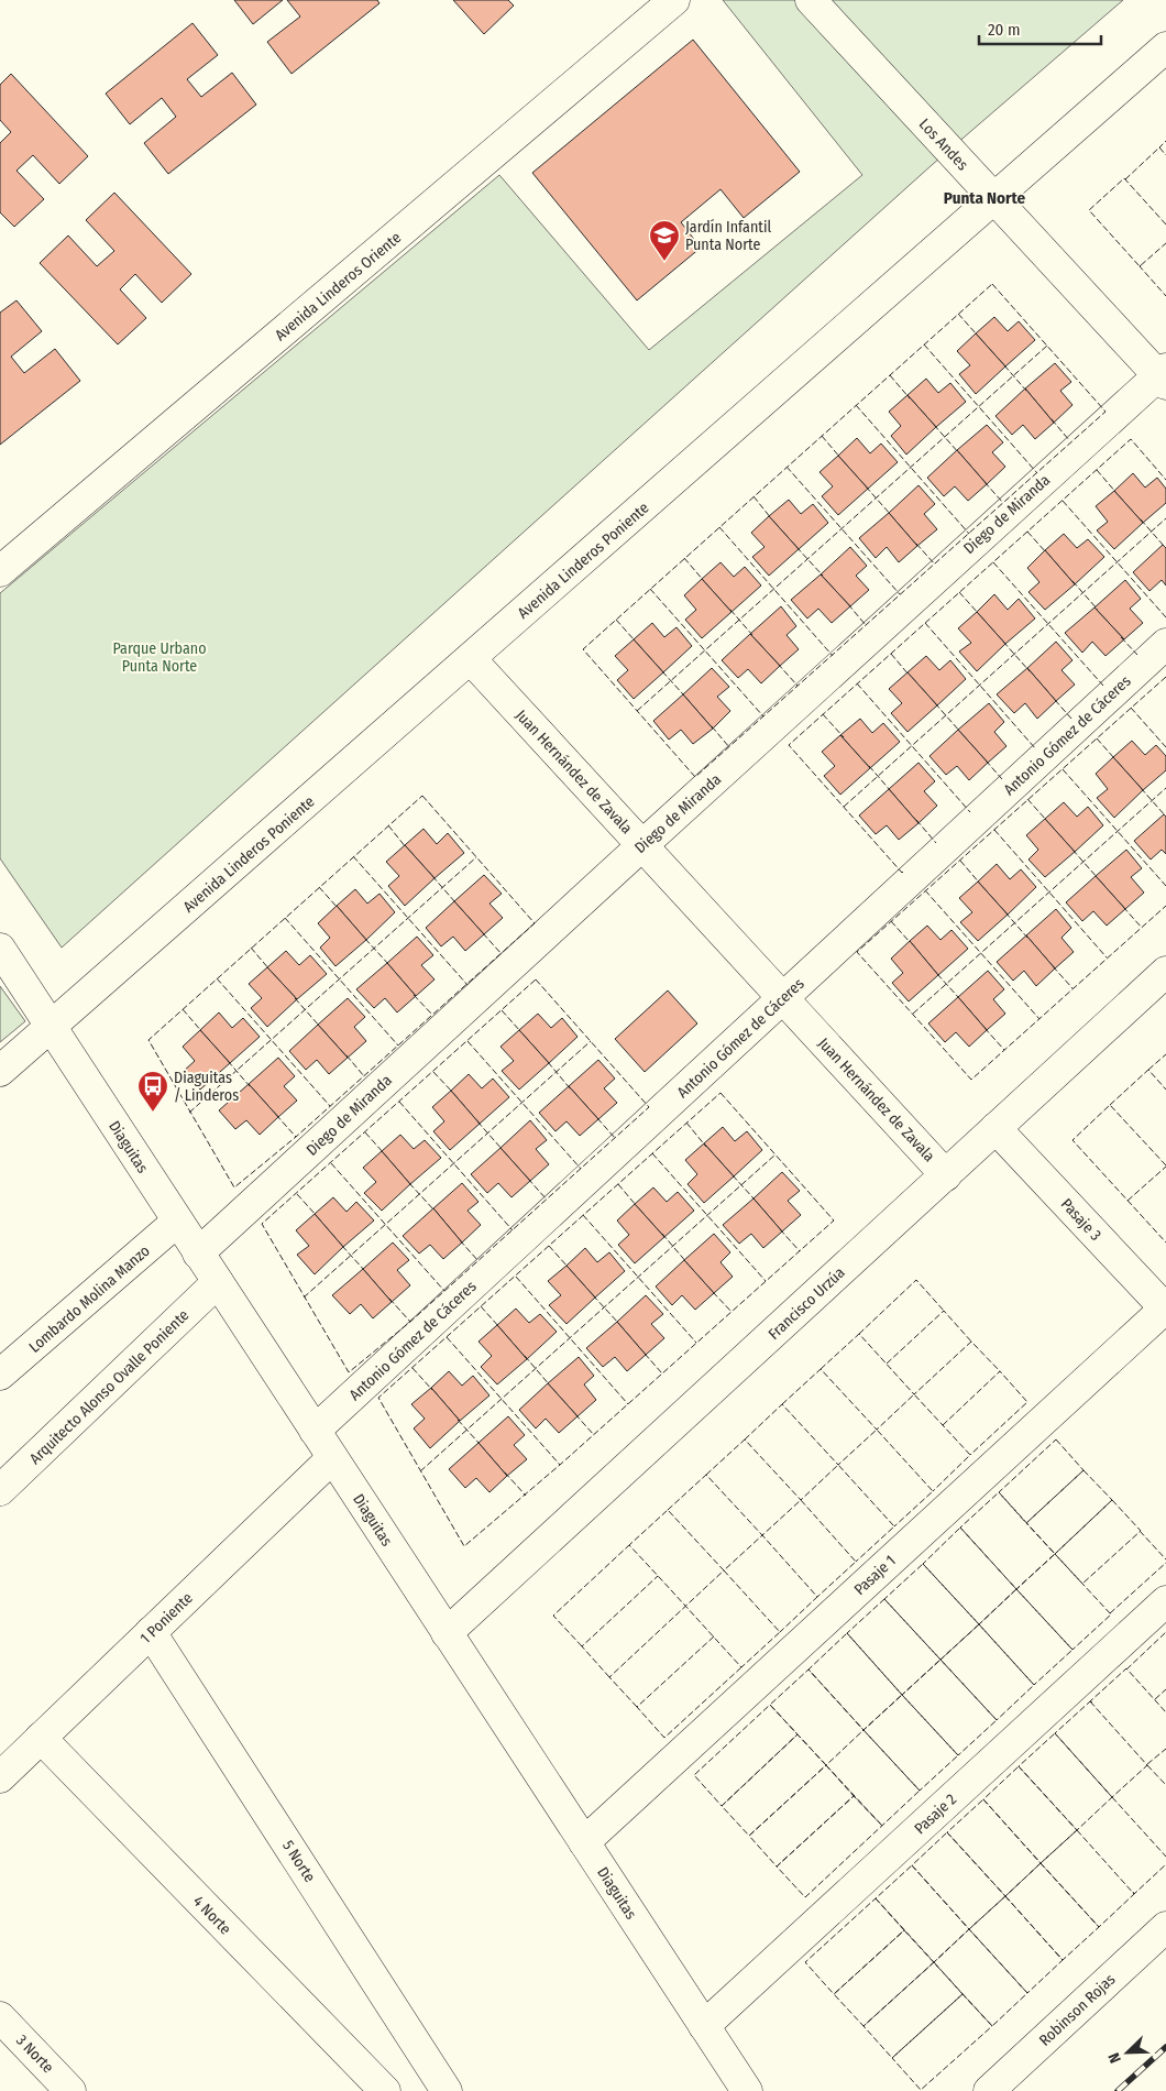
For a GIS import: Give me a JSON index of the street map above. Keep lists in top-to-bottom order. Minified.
{"streets":{"street":["Los Andes","Avenida Linderos Oriente","Diego de Miranda","Avenida Linderos Poniente","Antonio Gómez de Cáceres","Juan Hernández de Zavala","Diaguitas","Pasaje 3","Lombardo Molina Manzo","Francisco Urzúa","Arquitecto Alonso Ovalle Poniente","Pasaje 1","1 Poniente","Pasaje 2","5 Norte","4 Norte","Robinson Rojas","3 Norte"]},"crossings":[["Los Andes","Diego de Miranda"],["Los Andes","Avenida Linderos Poniente"],["Diego de Miranda","Juan Hernández de Zavala"],["Diego de Miranda","Diaguitas"],["Avenida Linderos Poniente","Juan Hernández de Zavala"],["Avenida Linderos Poniente","Diaguitas"],["Antonio Gómez de Cáceres","Juan Hernández de Zavala"],["Antonio Gómez de Cáceres","Diaguitas"],["Juan Hernández de Zavala","Francisco Urzúa"],["Diaguitas","Lombardo Molina Manzo"],["Diaguitas","Francisco Urzúa"],["Diaguitas","Arquitecto Alonso Ovalle Poniente"],["Diaguitas","Pasaje 1"],["Diaguitas","1 Poniente"],["Diaguitas","Pasaje 2"],["Pasaje 3","Francisco Urzúa"],["Pasaje 3","Pasaje 1"],["1 Poniente","5 Norte"],["1 Poniente","4 Norte"]],"districts":["Punta Norte"],"parks":["Parque Urbano Punta Norte"],"places":{"school or university":["Jardín Infantil Punta Norte"],"bus stop":["Diaguitas / Linderos"]},"scale_bar":"20 m","north":"bottom left"}
